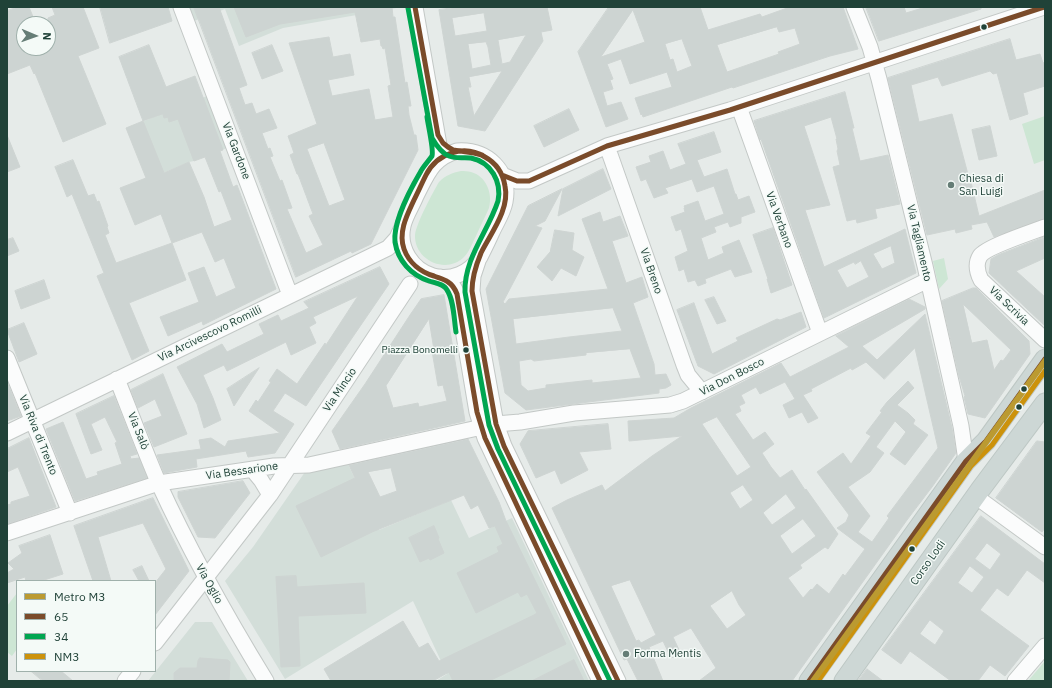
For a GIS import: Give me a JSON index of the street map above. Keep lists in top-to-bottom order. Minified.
{"streets":{"main road":["Corso Lodi"],"street":["Via Gardone","Via Verbano","Via Tagliamento","Via Breno","Via Scrivia","Via Arcivescovo Romilli","Via Don Bosco","Via Mincio","Via Salò","Via Riva di Trento","Via Bessarione","Via Oglio"]},"crossings":[["Via Gardone","Via Arcivescovo Romilli"],["Via Verbano","Via Don Bosco"],["Via Tagliamento","Via Don Bosco"],["Via Breno","Via Don Bosco"],["Via Arcivescovo Romilli","Via Mincio"],["Via Arcivescovo Romilli","Via Salò"],["Via Arcivescovo Romilli","Via Riva di Trento"],["Via Don Bosco","Via Bessarione"],["Via Mincio","Via Bessarione"],["Via Mincio","Via Oglio"],["Via Salò","Via Bessarione"],["Via Salò","Via Oglio"],["Via Riva di Trento","Via Bessarione"],["Via Bessarione","Via Oglio"]],"places":["Chiesa di San Luigi","Piazza Bonomelli","Forma Mentis"],"lines":["transit line 65","transit line 34","metro line M3","transit line NM3"],"legend":["Metro M3","65","34","NM3"],"north":"right"}
